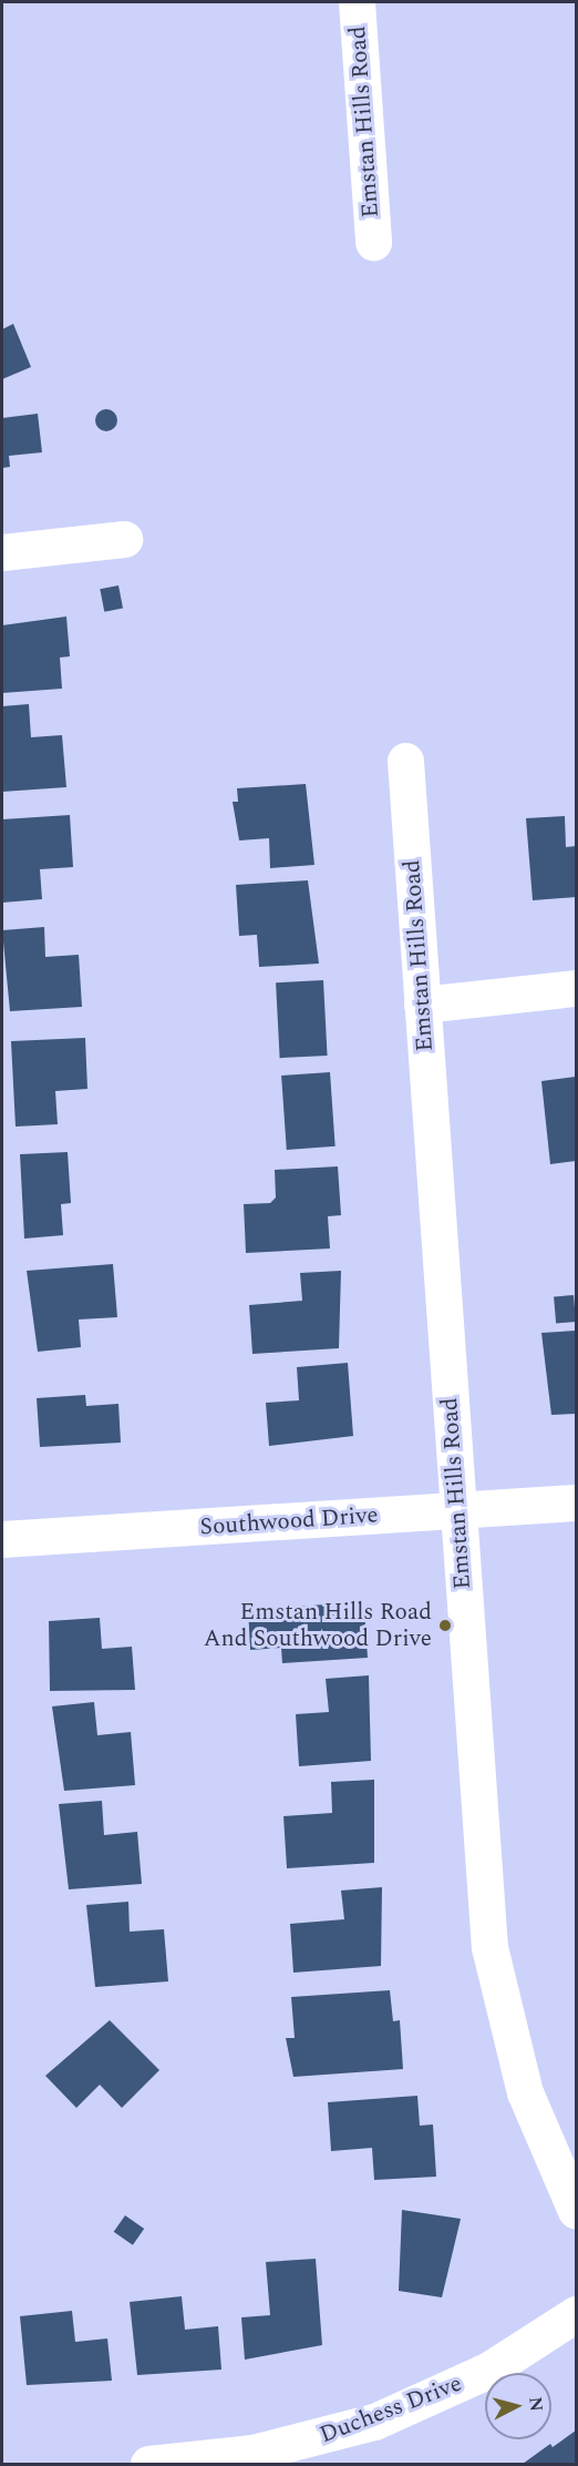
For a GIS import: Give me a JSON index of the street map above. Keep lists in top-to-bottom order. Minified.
{"streets":{"street":["Emstan Hills Road","Southwood Drive","Duchess Drive"]},"crossings":[["Emstan Hills Road","Southwood Drive"]],"places":["Emstan Hills Road And Southwood Drive"],"north":"right"}
